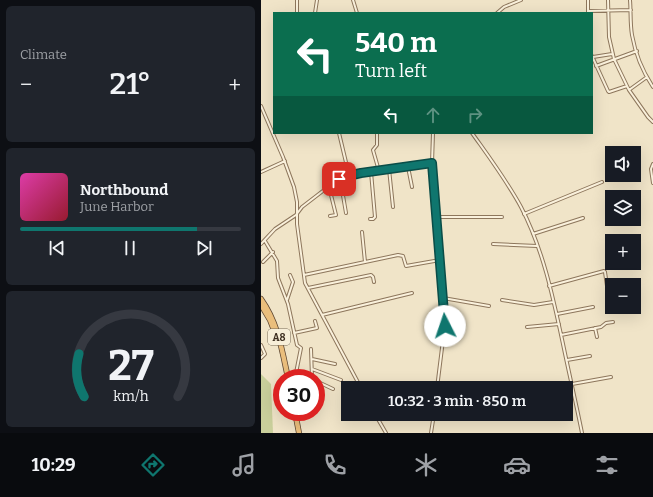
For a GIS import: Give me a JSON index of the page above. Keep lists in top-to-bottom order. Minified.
{"streets":{"highway":["A8"]},"page":{"tile":"Climate","turn":["540 m","Turn left"],"heat":["−","21°","+"],"map_buttons":["+","−"],"song":["Northbound","June Harbor"],"limit":"30","trip":"10:32 · 3 min · 850 m","tabs":"10:29","gauge":["27","km/h"]}}
